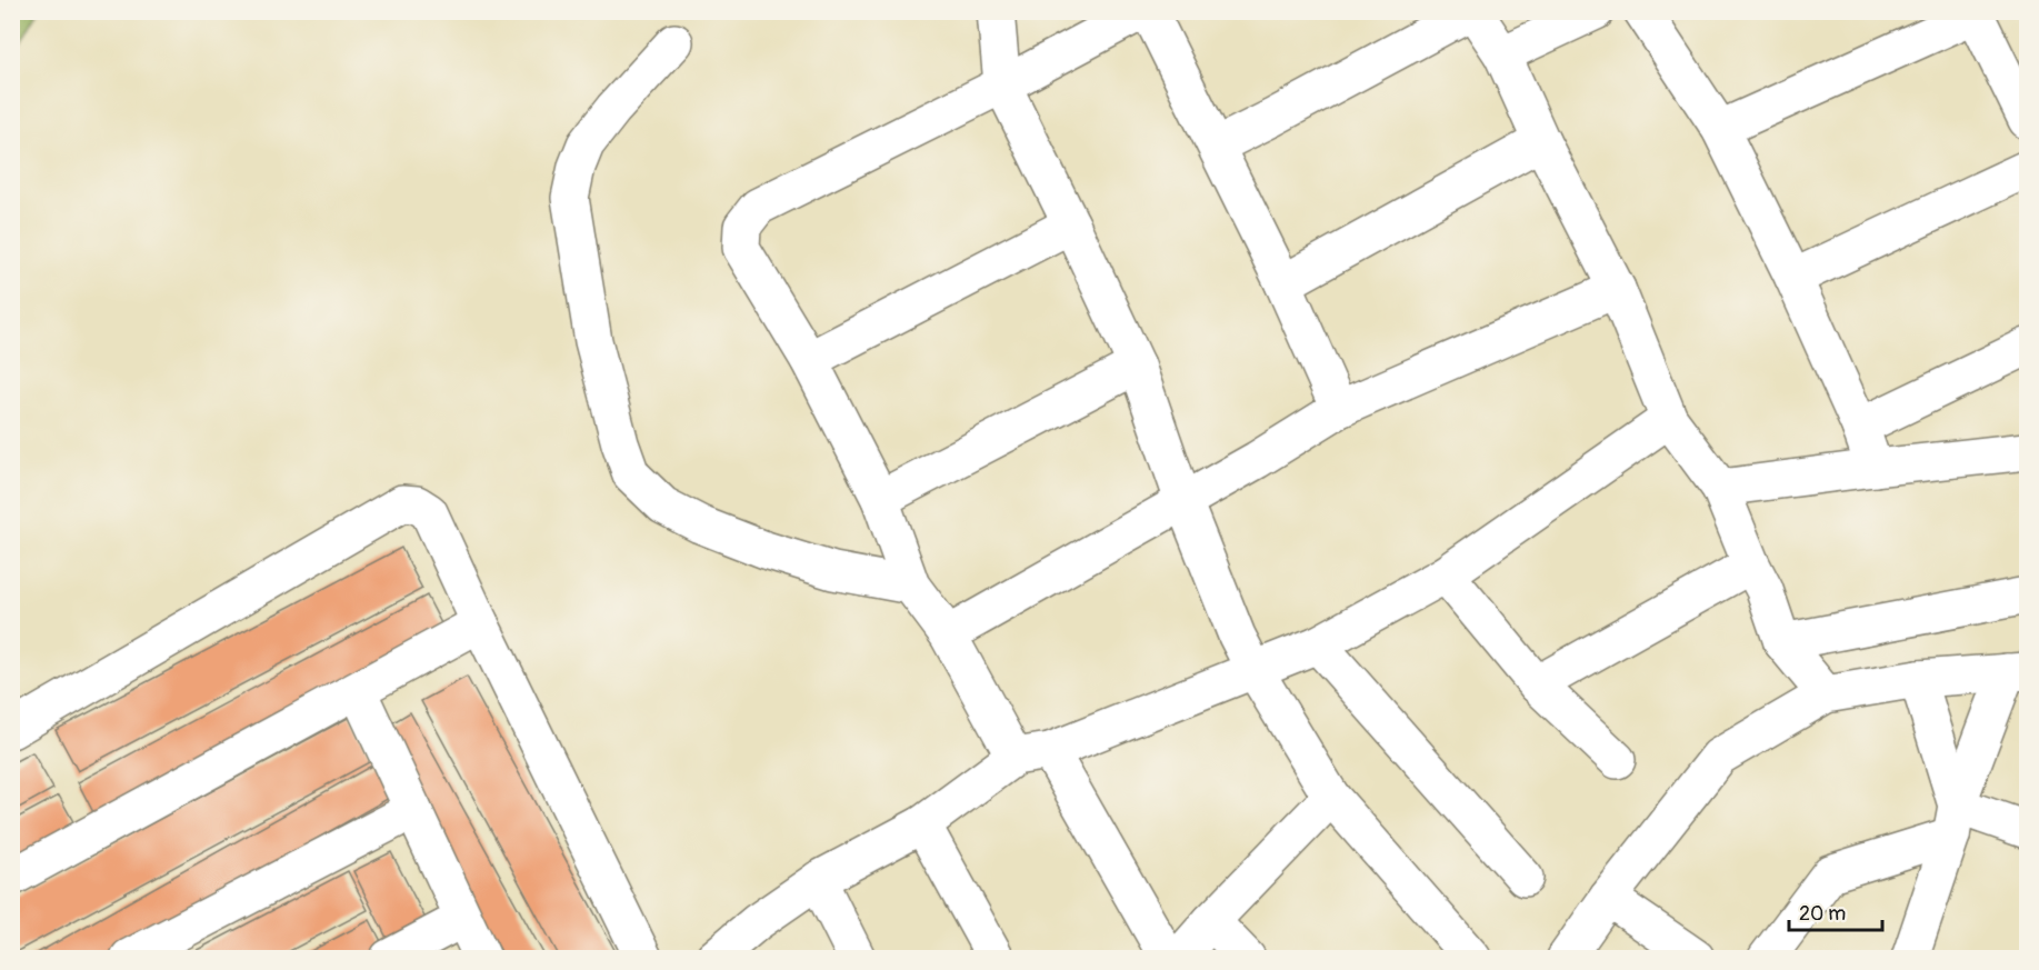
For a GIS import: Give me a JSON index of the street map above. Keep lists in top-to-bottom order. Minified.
{"scale_bar":"20 m"}
